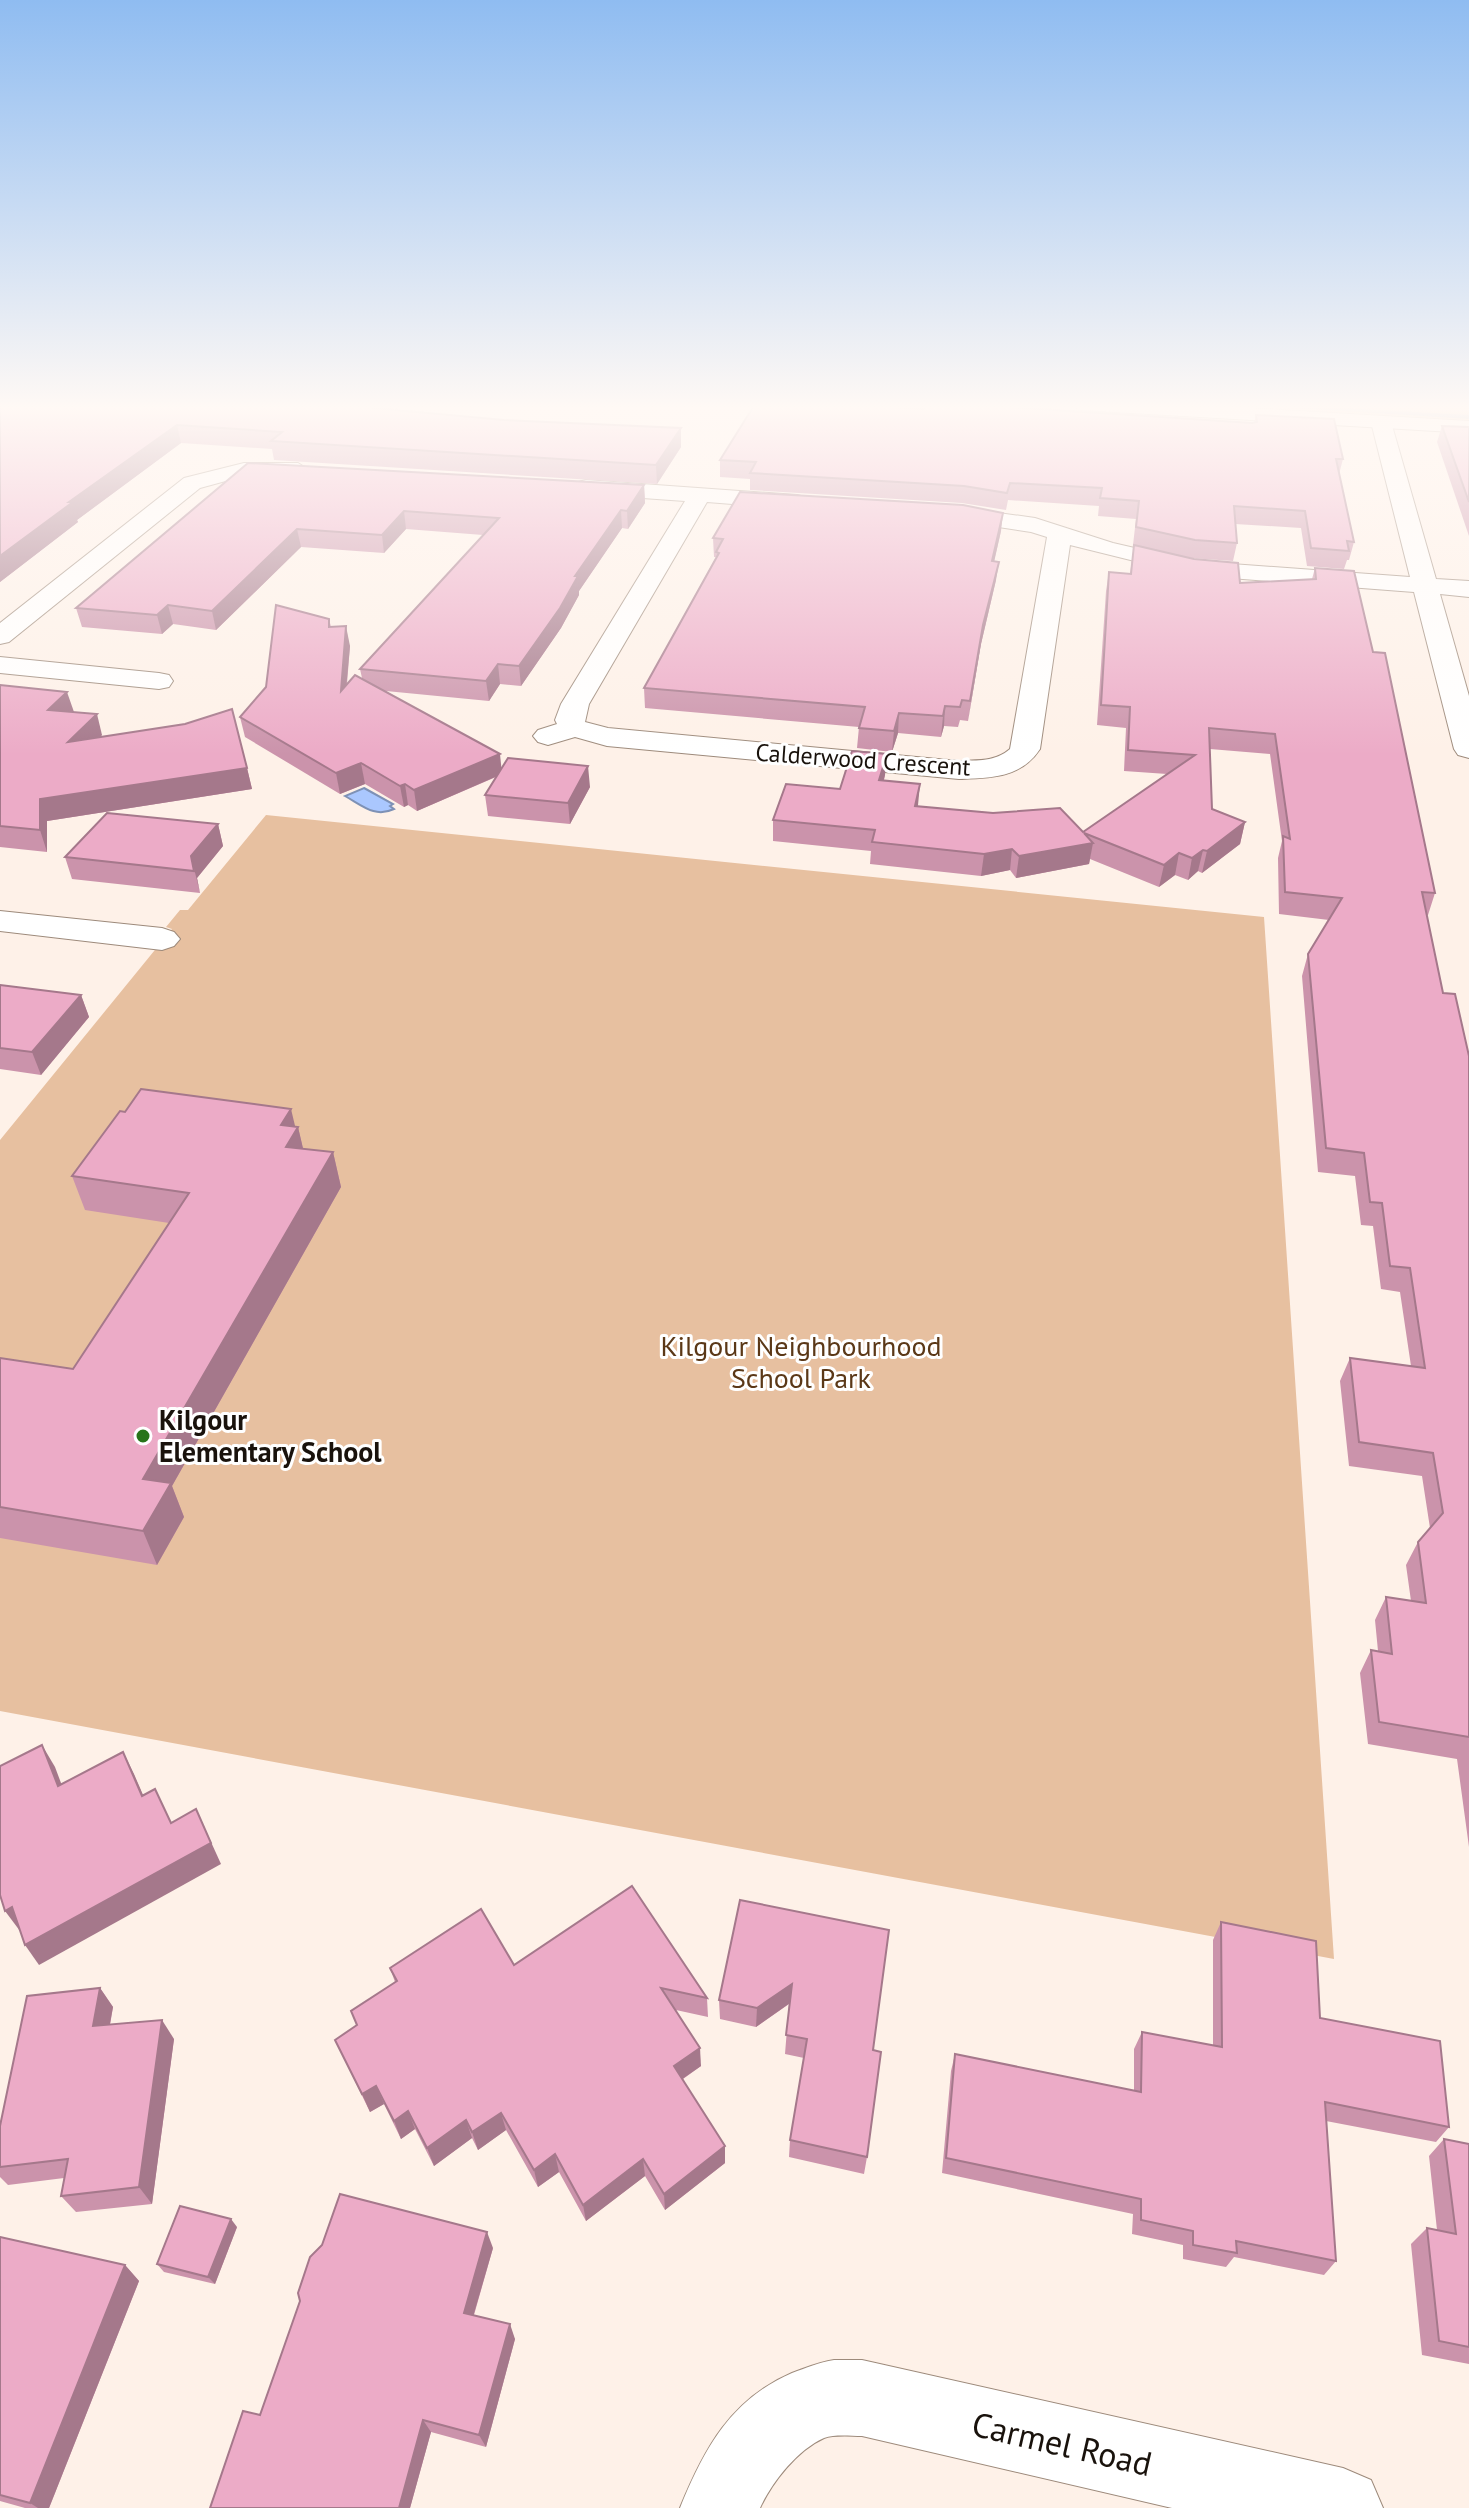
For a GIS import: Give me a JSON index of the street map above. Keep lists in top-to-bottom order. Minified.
{"streets":{"street":["Calderwood Crescent","Carmel Road"]},"parks":["Kilgour Neighbourhood School Park"],"places":["Kilgour Elementary School"]}
